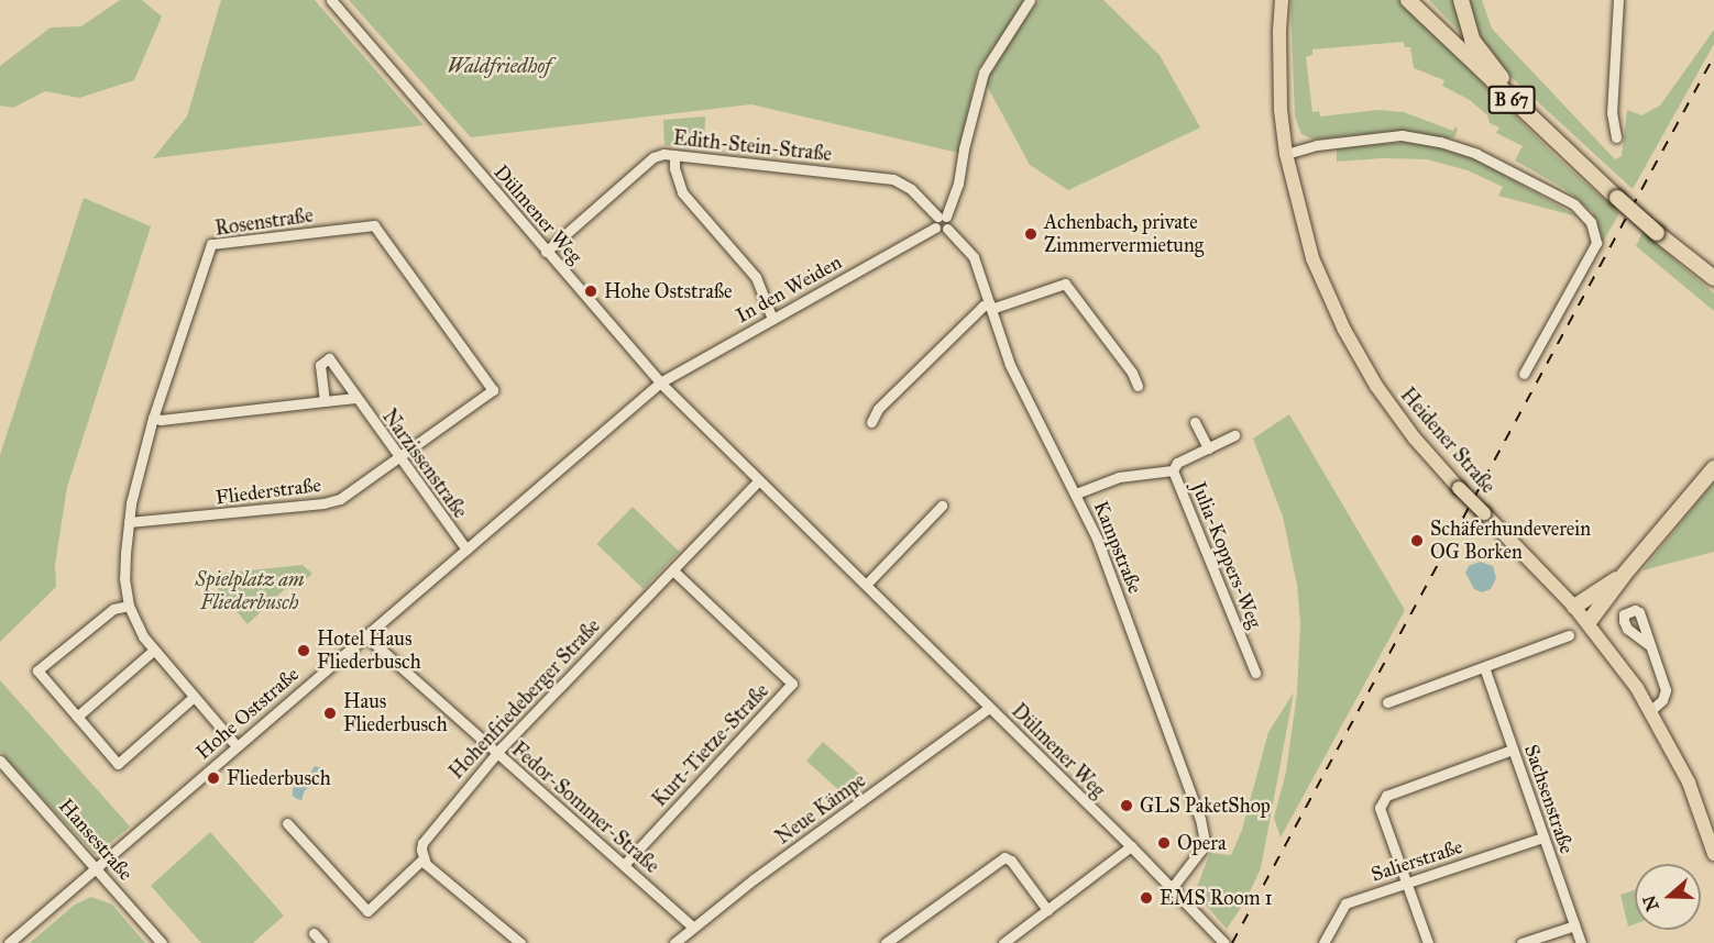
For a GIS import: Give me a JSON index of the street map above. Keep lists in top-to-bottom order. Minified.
{"streets":{"highway":["B 67"],"main road":["Heidener Straße"],"street":["Edith-Stein-Straße","Dülmener Weg","Rosenstraße","In den Weiden","Narzissenstraße","Fliederstraße","Kampstraße","Julia-Koppers-Weg","Hohenfriedeberger Straße","Hohe Oststraße","Kurt-Tietze-Straße","Sachsenstraße","Fedor-Sommer-Straße","Neue Kämpe","Hansestraße","Salierstraße"]},"crossings":[["Edith-Stein-Straße","Dülmener Weg"],["Edith-Stein-Straße","In den Weiden"],["Edith-Stein-Straße","Kampstraße"],["Dülmener Weg","In den Weiden"],["Dülmener Weg","Kampstraße"],["Dülmener Weg","Hohenfriedeberger Straße"],["Dülmener Weg","Hohe Oststraße"],["Dülmener Weg","Neue Kämpe"],["Rosenstraße","Narzissenstraße"],["Rosenstraße","Fliederstraße"],["Rosenstraße","Hohe Oststraße"],["In den Weiden","Kampstraße"],["In den Weiden","Hohe Oststraße"],["Narzissenstraße","Fliederstraße"],["Narzissenstraße","Hohe Oststraße"],["Kampstraße","Julia-Koppers-Weg"],["Hohenfriedeberger Straße","Kurt-Tietze-Straße"],["Hohenfriedeberger Straße","Fedor-Sommer-Straße"],["Hohe Oststraße","Fedor-Sommer-Straße"],["Hohe Oststraße","Hansestraße"],["Kurt-Tietze-Straße","Fedor-Sommer-Straße"],["Sachsenstraße","Salierstraße"],["Fedor-Sommer-Straße","Neue Kämpe"]],"parks":["Waldfriedhof","Spielplatz am Fliederbusch"],"places":["Achenbach, private Zimmervermietung","Hohe Oststraße","Schäferhundeverein OG Borken","Hotel Haus Fliederbusch","Haus Fliederbusch","Fliederbusch","GLS PaketShop","Opera","EMS Room 1"],"north":"left"}
